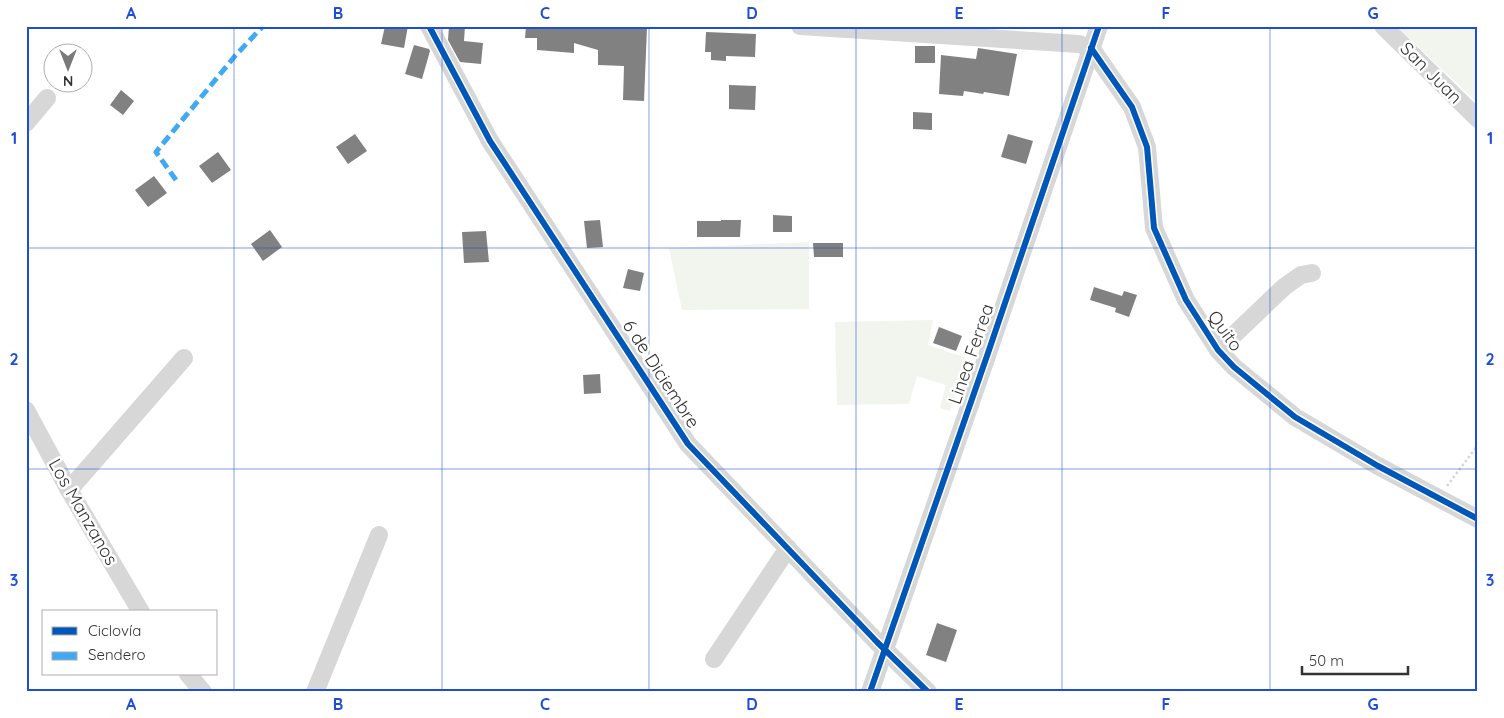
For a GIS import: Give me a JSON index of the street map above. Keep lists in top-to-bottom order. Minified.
{"streets":{"street":["San Juan","Quito","Linea Ferrea","6 de Diciembre","Los Manzanos"]},"crossings":[["Quito","Linea Ferrea"],["Linea Ferrea","6 de Diciembre"]],"legend":["Ciclovía","Sendero"],"scale_bar":"50 m","north":"bottom","grid":{"columns":["A","B","C","D","E","F","G"],"rows":["1","2","3"]}}
